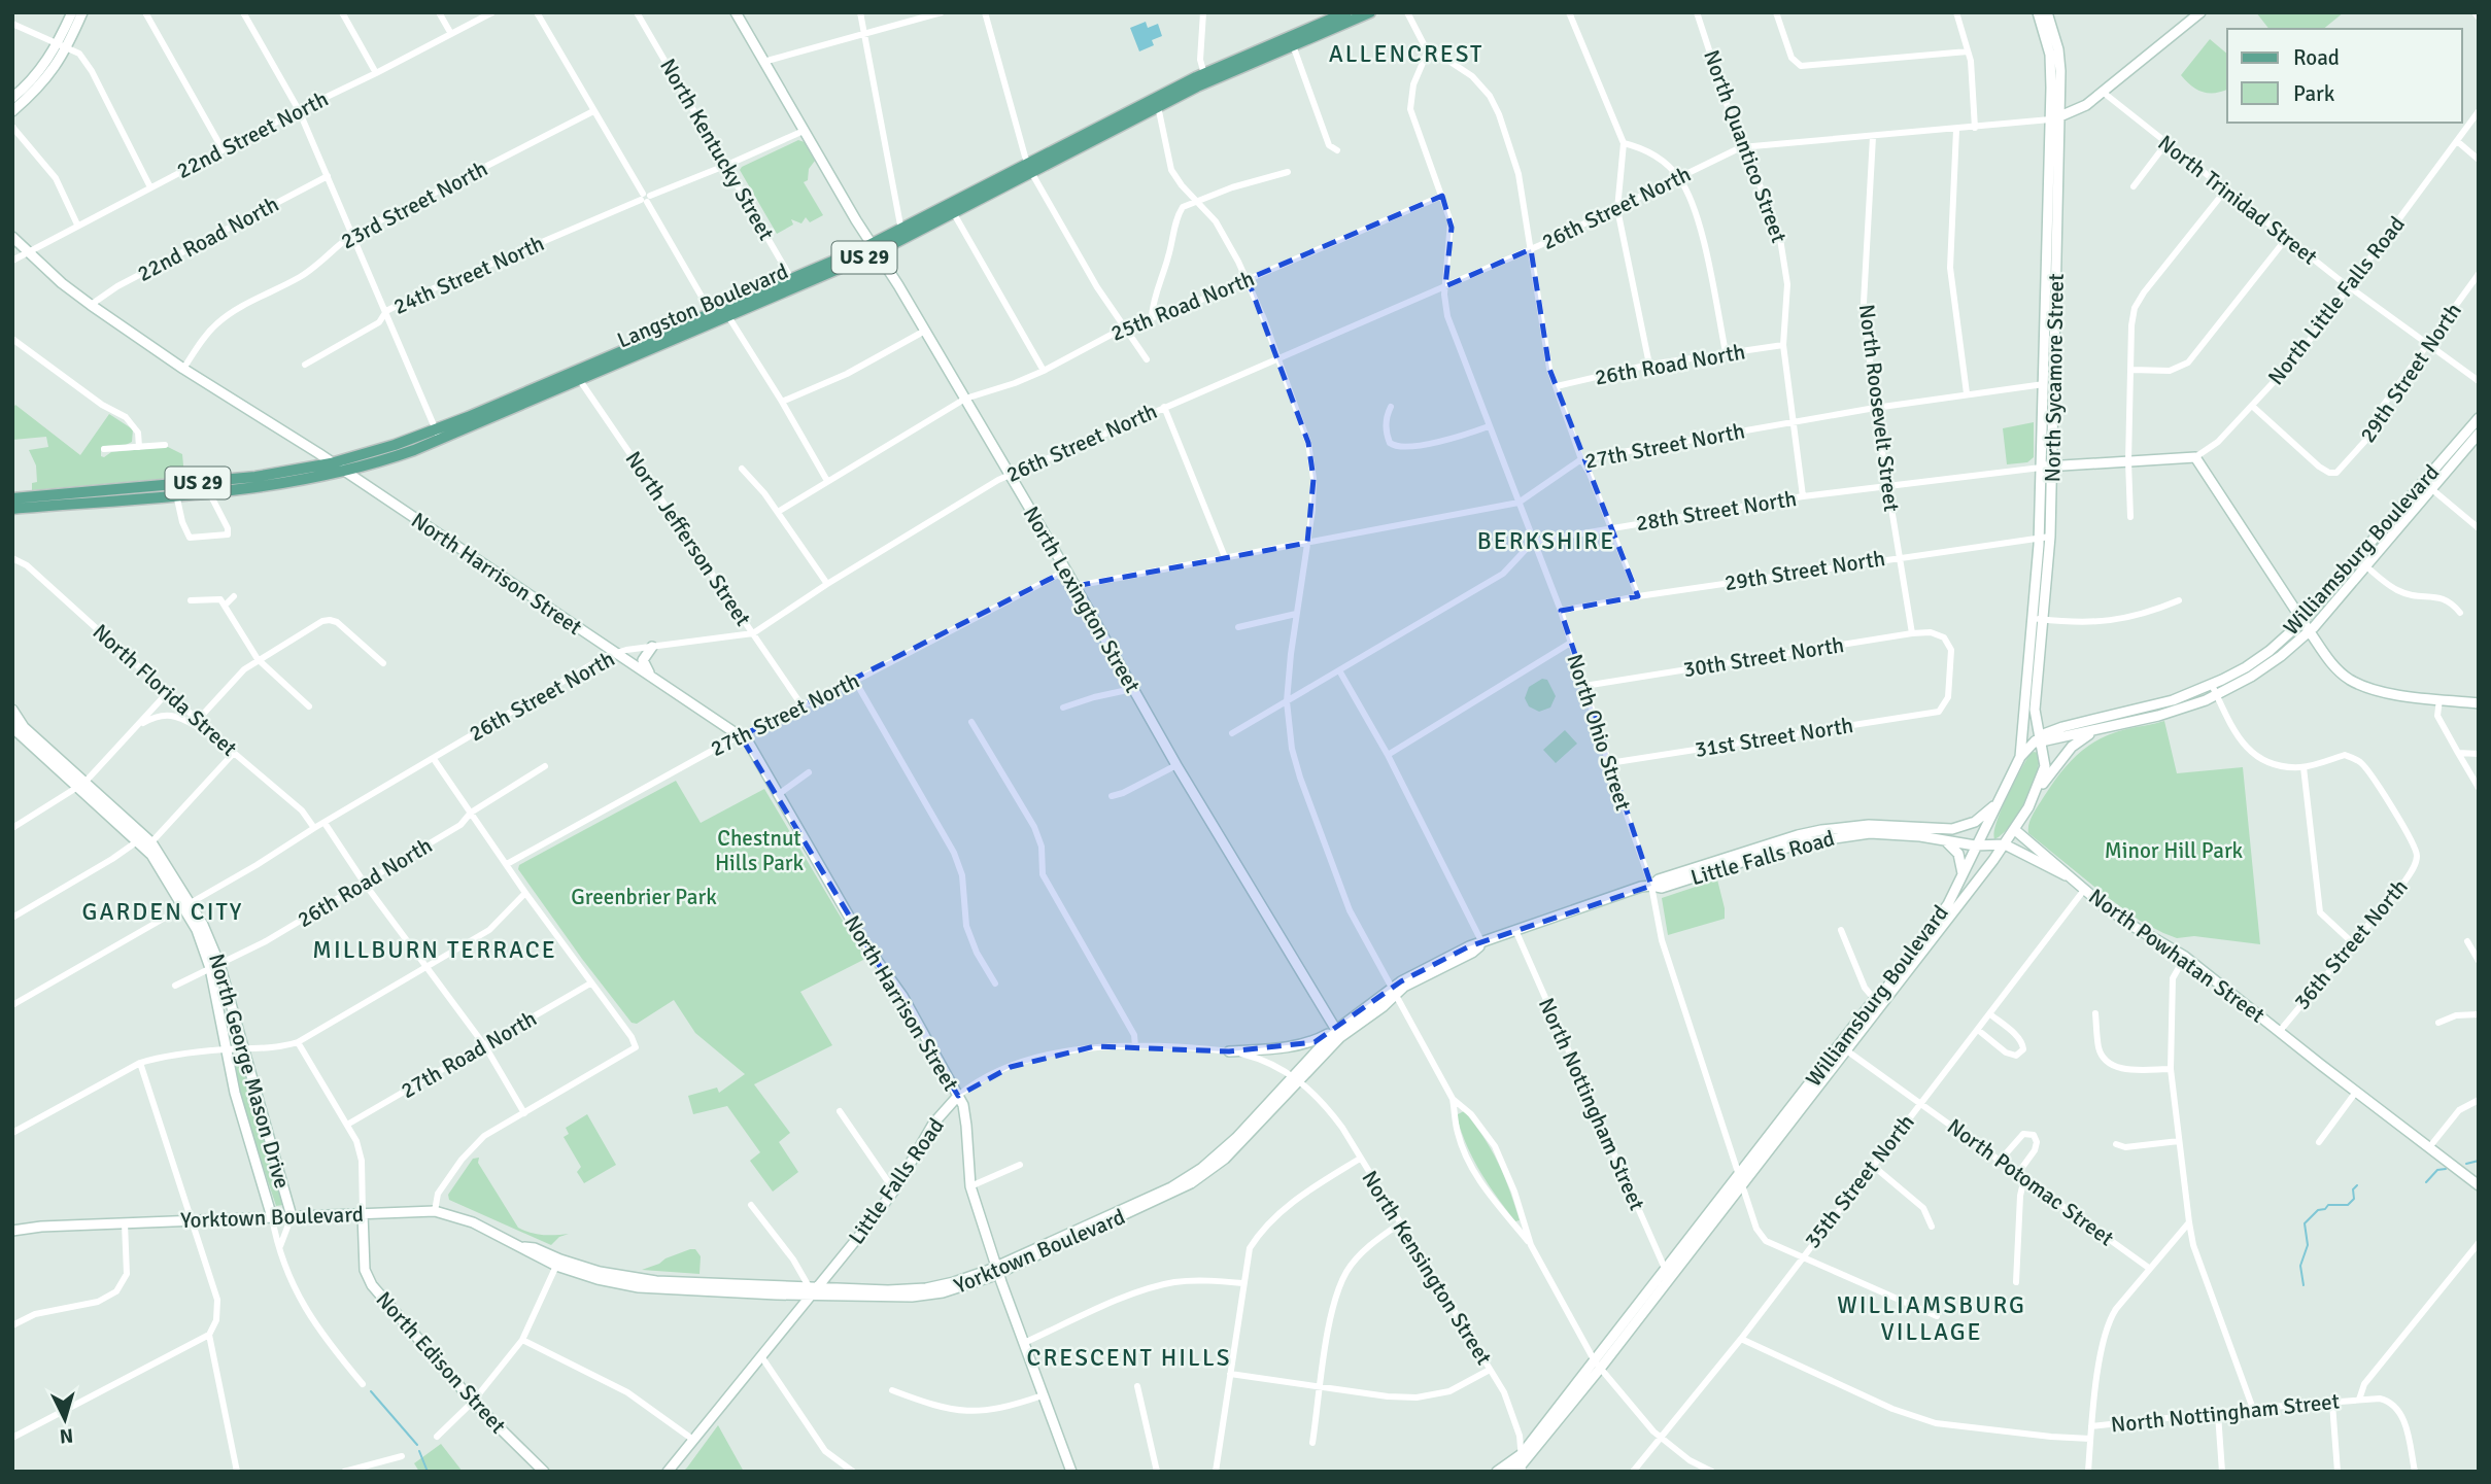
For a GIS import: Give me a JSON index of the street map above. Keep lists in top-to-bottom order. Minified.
{"streets":{"main road":["US 29","Langston Boulevard"],"street":["22nd Street North","North Quantico Street","North Kentucky Street","North Trinidad Street","23rd Street North","26th Street North","22nd Road North","24th Street North","North Little Falls Road","25th Road North","26th Road North","29th Street North","North Sycamore Street","North Roosevelt Street","27th Street North","28th Street North","North Jefferson Street","Williamsburg Boulevard","North Harrison Street","North Lexington Street","30th Street North","North Florida Street","North Ohio Street","31st Street North","Little Falls Road","36th Street North","North Powhatan Street","27th Road North","North George Mason Drive","North Nottingham Street","35th Street North","North Potomac Street","Yorktown Boulevard","North Kensington Street","North Edison Street"]},"crossings":[["22nd Street North","North Harrison Street"],["North Quantico Street","26th Street North"],["North Quantico Street","26th Road North"],["North Quantico Street","27th Street North"],["North Quantico Street","28th Street North"],["North Kentucky Street","24th Street North"],["North Kentucky Street","Langston Boulevard"],["North Trinidad Street","26th Street North"],["North Trinidad Street","North Little Falls Road"],["North Trinidad Street","29th Street North"],["23rd Street North","North Harrison Street"],["26th Street North","North Sycamore Street"],["26th Street North","North Roosevelt Street"],["26th Street North","North Jefferson Street"],["26th Street North","North Harrison Street"],["26th Street North","North Lexington Street"],["26th Street North","North Florida Street"],["26th Street North","North Ohio Street"],["26th Street North","North George Mason Drive"],["22nd Road North","North Harrison Street"],["24th Street North","North Lexington Street"],["North Little Falls Road","29th Street North"],["Langston Boulevard","North Jefferson Street"],["Langston Boulevard","North Harrison Street"],["Langston Boulevard","North Lexington Street"],["25th Road North","North Lexington Street"],["25th Road North","North Ohio Street"],["26th Road North","North George Mason Drive"],["29th Street North","North Sycamore Street"],["29th Street North","North Roosevelt Street"],["29th Street North","North Ohio Street"],["North Sycamore Street","27th Street North"],["North Sycamore Street","28th Street North"],["North Sycamore Street","Williamsburg Boulevard"],["North Roosevelt Street","27th Street North"],["North Roosevelt Street","28th Street North"],["North Roosevelt Street","30th Street North"],["27th Street North","North Jefferson Street"],["27th Street North","North Harrison Street"],["27th Street North","North Lexington Street"],["27th Street North","North Ohio Street"],["28th Street North","North Ohio Street"],["Williamsburg Boulevard","North Ohio Street"],["Williamsburg Boulevard","Little Falls Road"],["Williamsburg Boulevard","North Powhatan Street"],["Williamsburg Boulevard","North Nottingham Street"],["Williamsburg Boulevard","North Potomac Street"],["Williamsburg Boulevard","North Kensington Street"],["North Harrison Street","Little Falls Road"],["North Harrison Street","Yorktown Boulevard"],["North Lexington Street","Little Falls Road"],["30th Street North","North Ohio Street"],["30th Street North","31st Street North"],["North Ohio Street","31st Street North"],["North Ohio Street","Little Falls Road"],["North Ohio Street","35th Street North"],["Little Falls Road","North Powhatan Street"],["Little Falls Road","North Nottingham Street"],["Little Falls Road","Yorktown Boulevard"],["Little Falls Road","North Kensington Street"],["36th Street North","North Powhatan Street"],["North Powhatan Street","35th Street North"],["27th Road North","North Edison Street"],["North George Mason Drive","Yorktown Boulevard"],["North Nottingham Street","35th Street North"],["35th Street North","North Potomac Street"],["Yorktown Boulevard","North Kensington Street"],["Yorktown Boulevard","North Edison Street"]],"districts":["ALLENCREST","BERKSHIRE","GARDEN CITY","MILLBURN TERRACE","WILLIAMSBURG VILLAGE","CRESCENT HILLS"],"parks":["Chestnut Hills Park","Minor Hill Park","Greenbrier Park"],"legend":["Road","Park"],"north":"bottom"}
